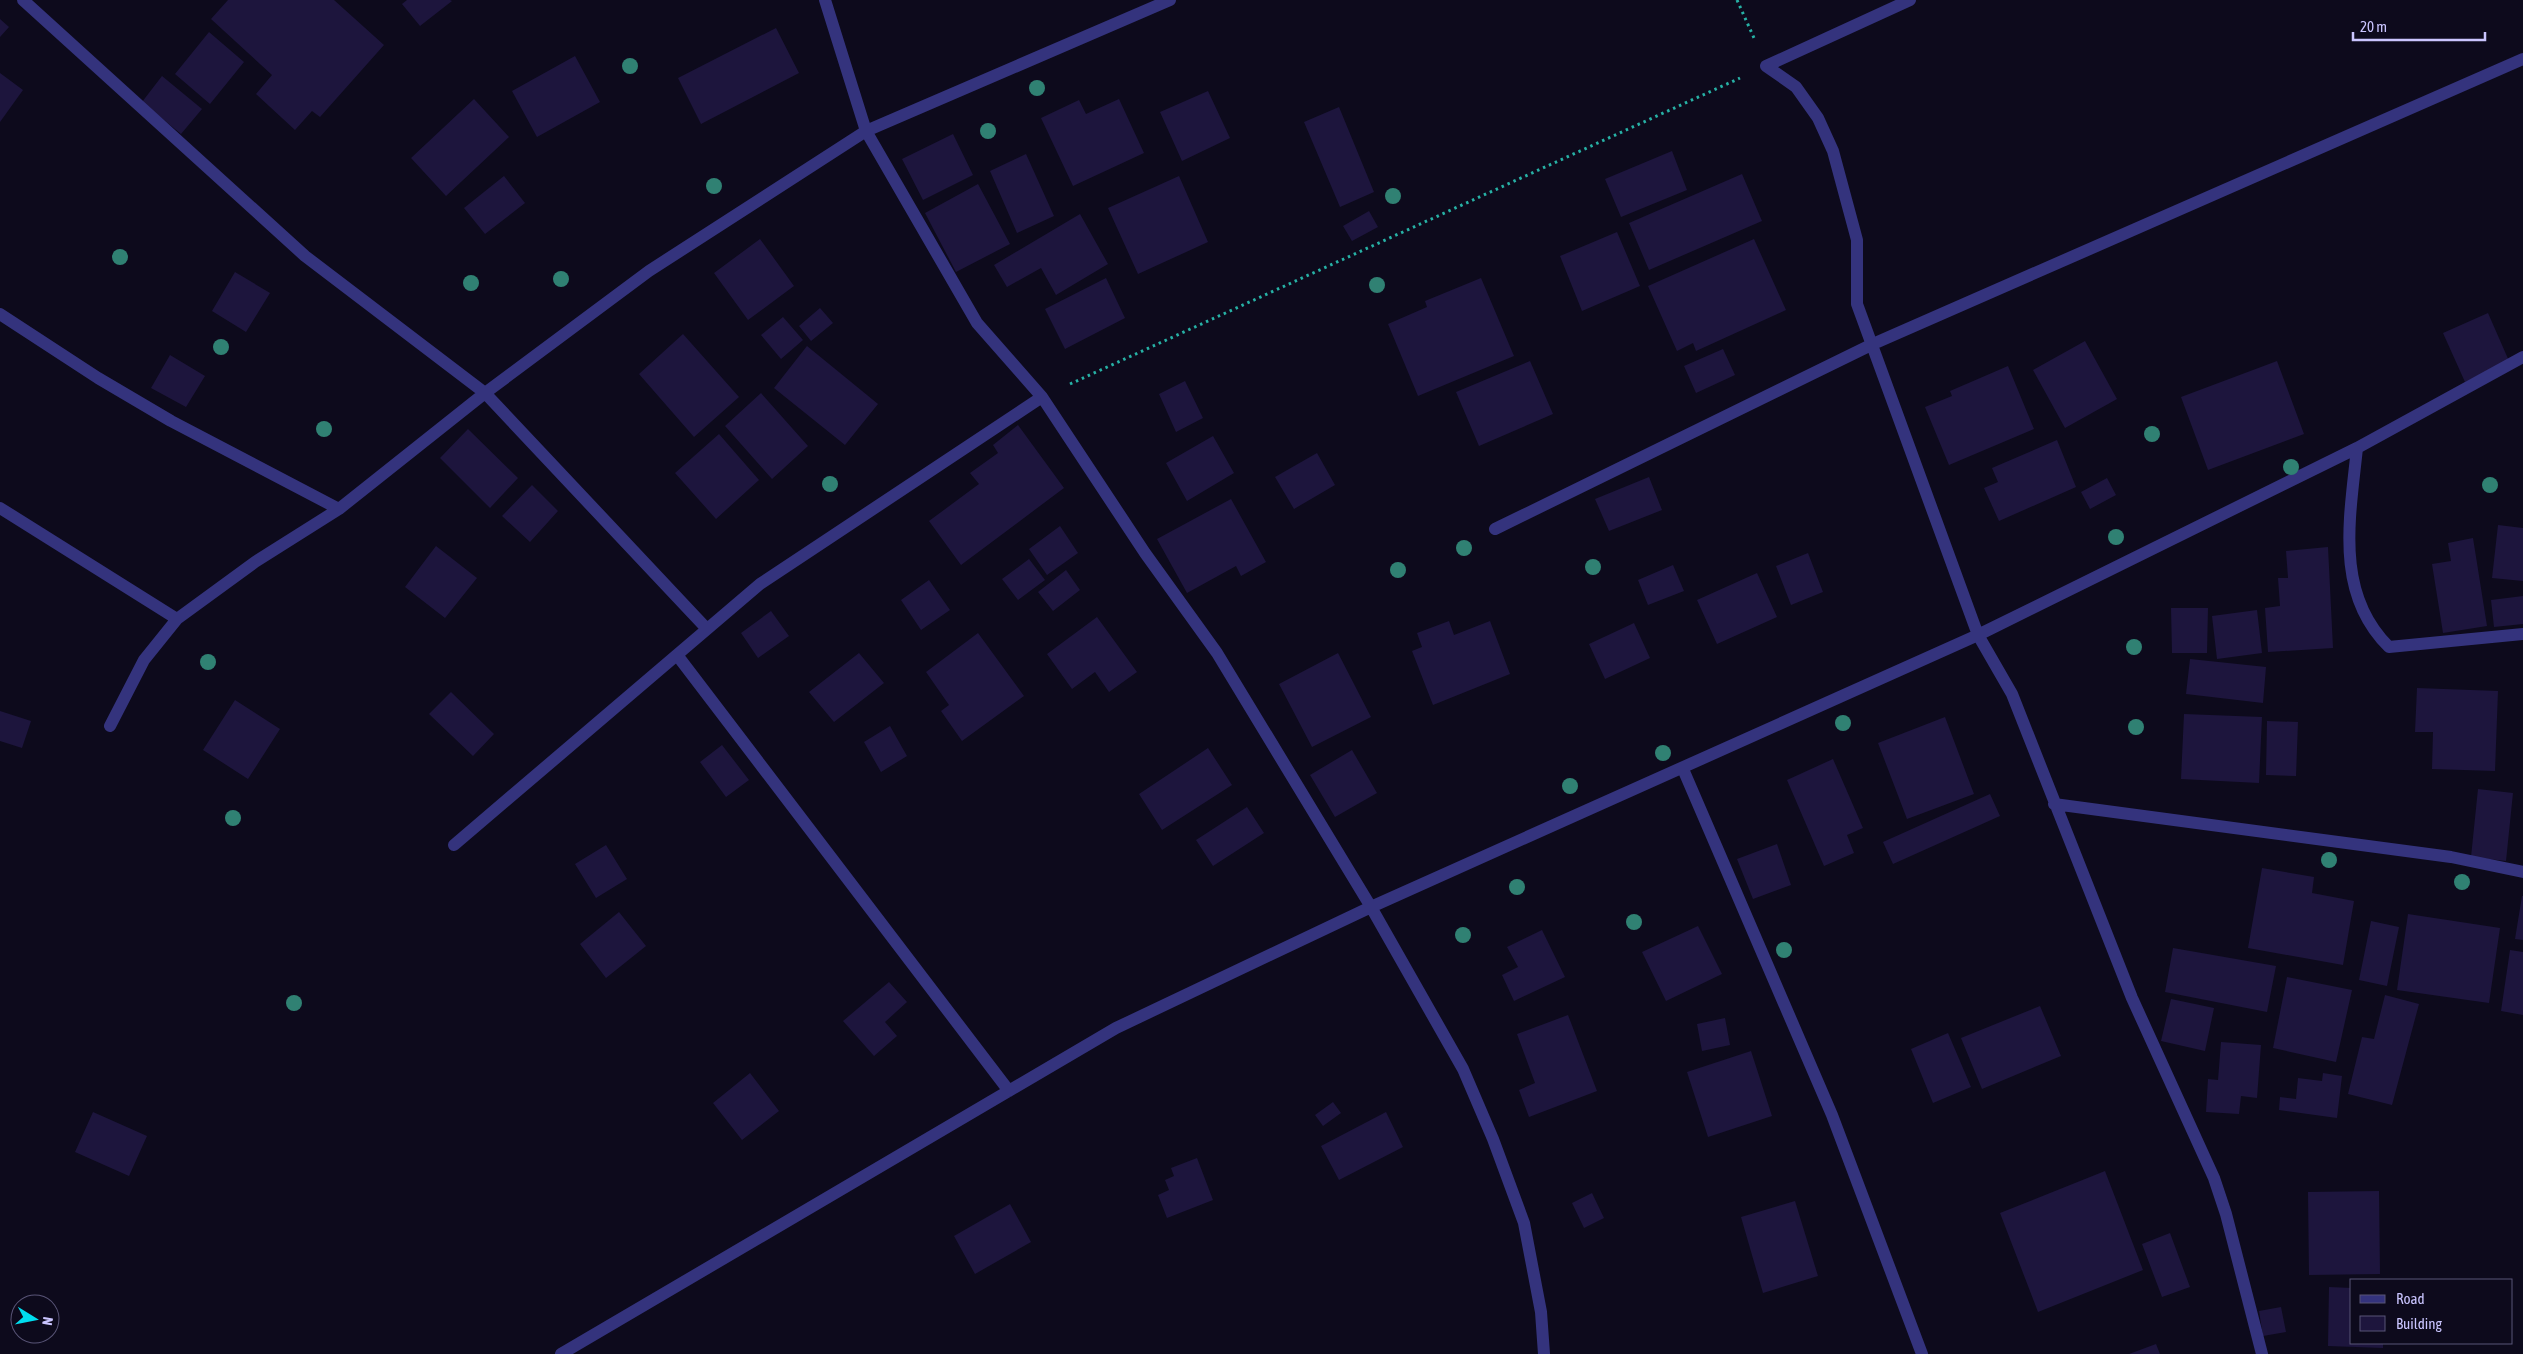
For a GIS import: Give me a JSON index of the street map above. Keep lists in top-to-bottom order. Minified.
{"legend":["Road","Building"],"scale_bar":"20 m","north":"right"}
